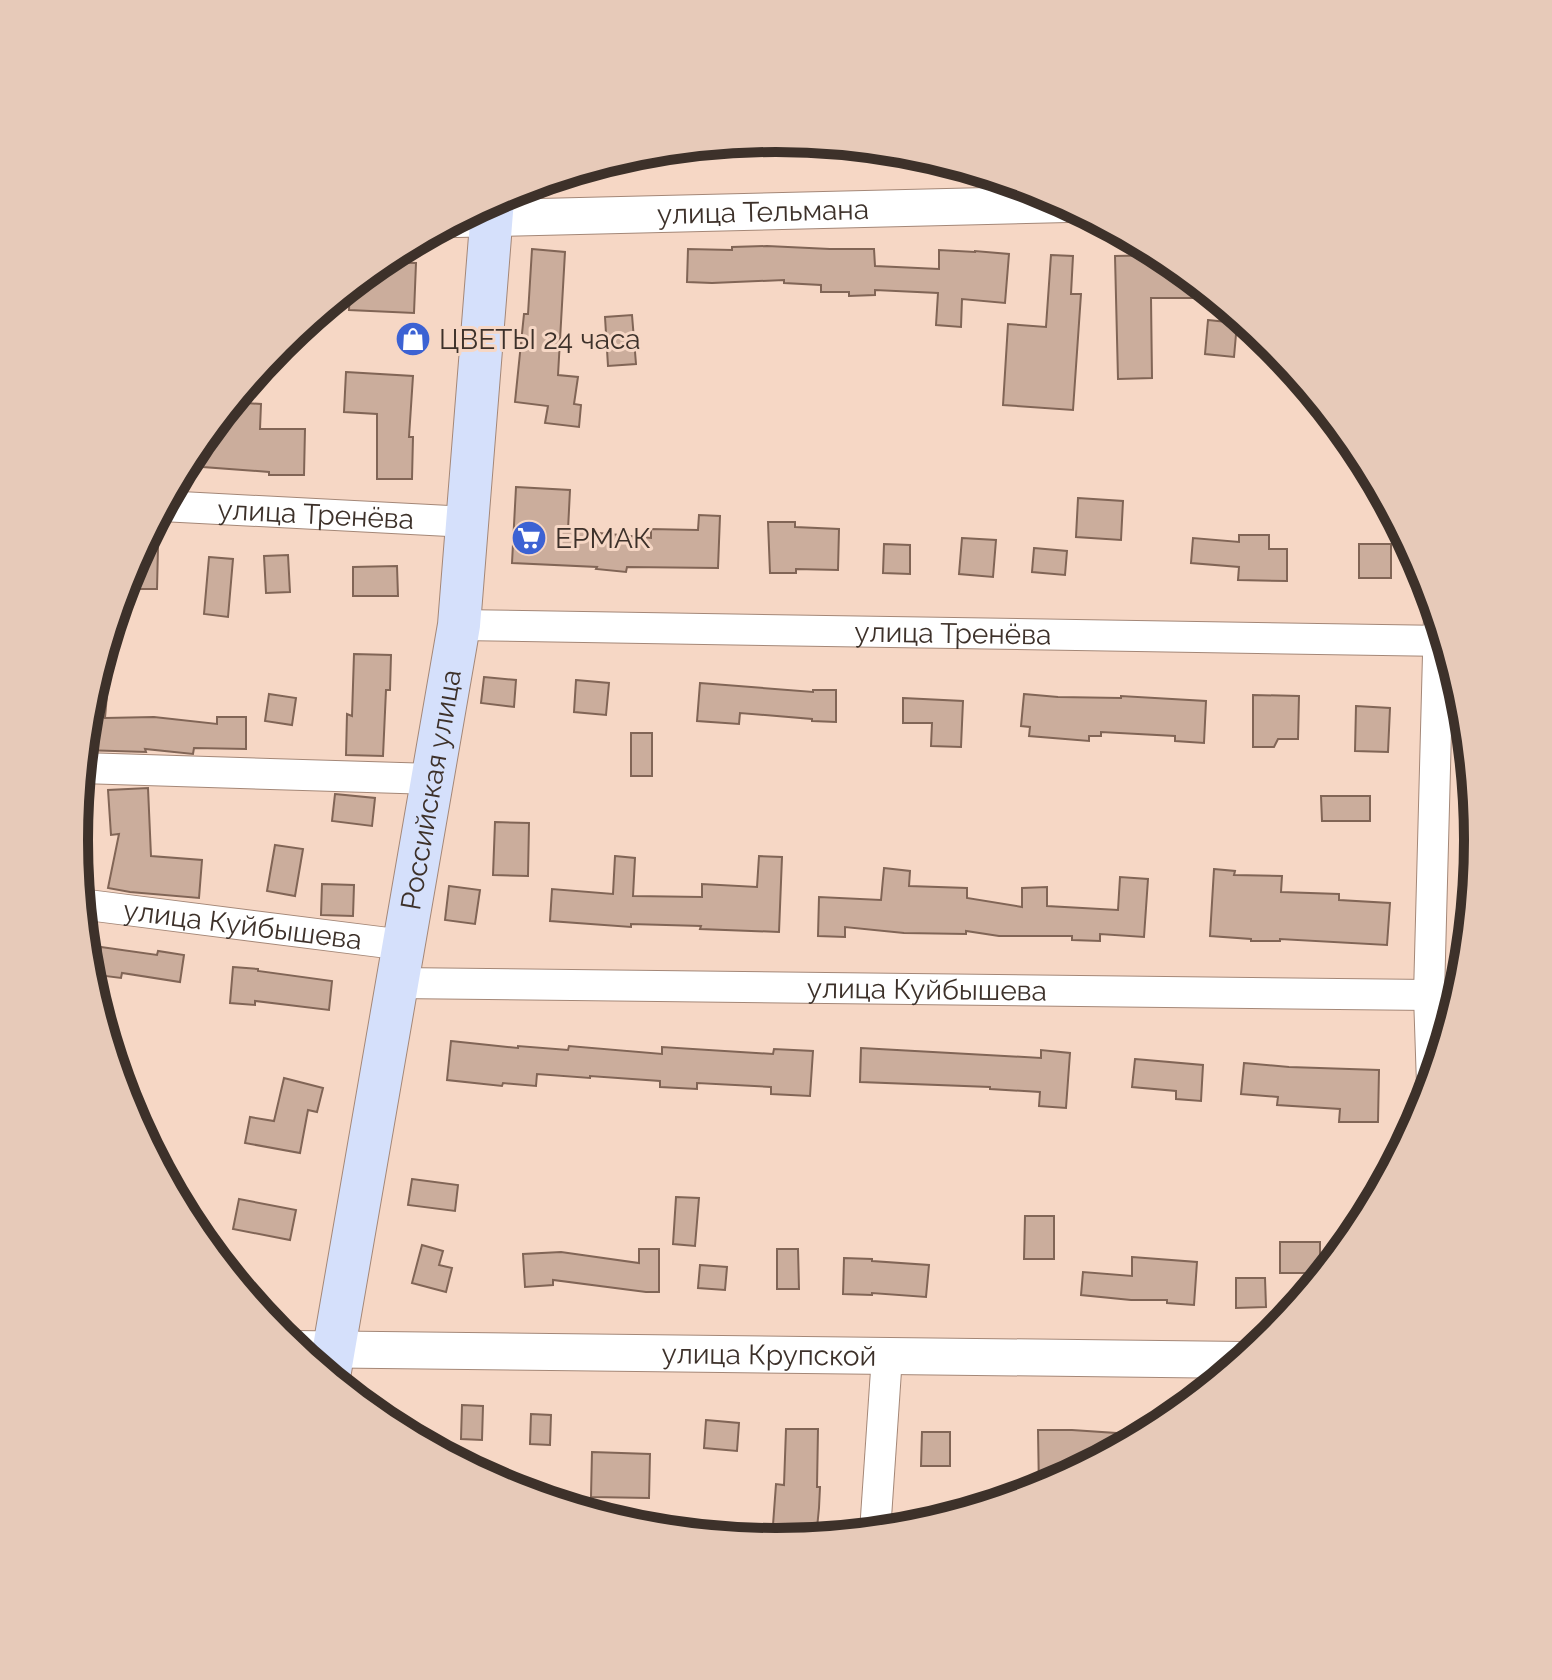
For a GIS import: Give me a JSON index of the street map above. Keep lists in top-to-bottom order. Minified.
{"streets":{"main road":["Российская улица"],"street":["улица Тельмана","улица Тренёва","улица Куйбышева","улица Крупской"]},"crossings":[["улица Тренёва","Российская улица"],["Российская улица","улица Куйбышева"]],"places":{"shop":["ЦВЕТЫ 24 часа"],"supermarket":["ЕРМАК"]}}
